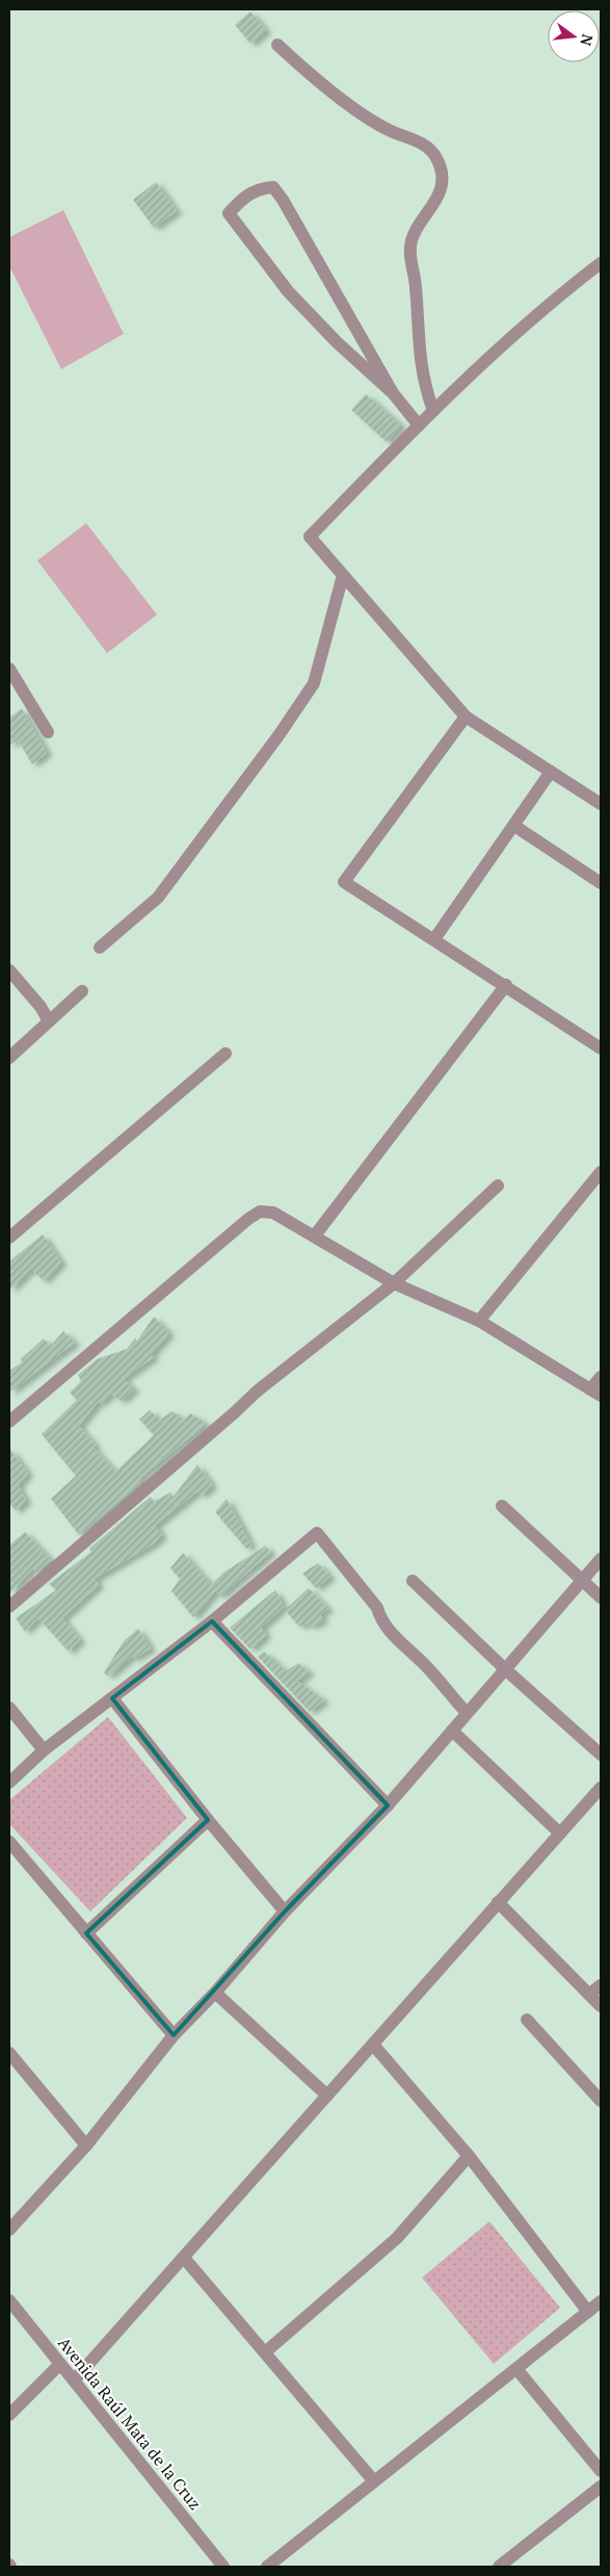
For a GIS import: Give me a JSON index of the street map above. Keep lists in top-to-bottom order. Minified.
{"streets":{"street":["Avenida Raúl Mata de la Cruz"]},"north":"right"}
